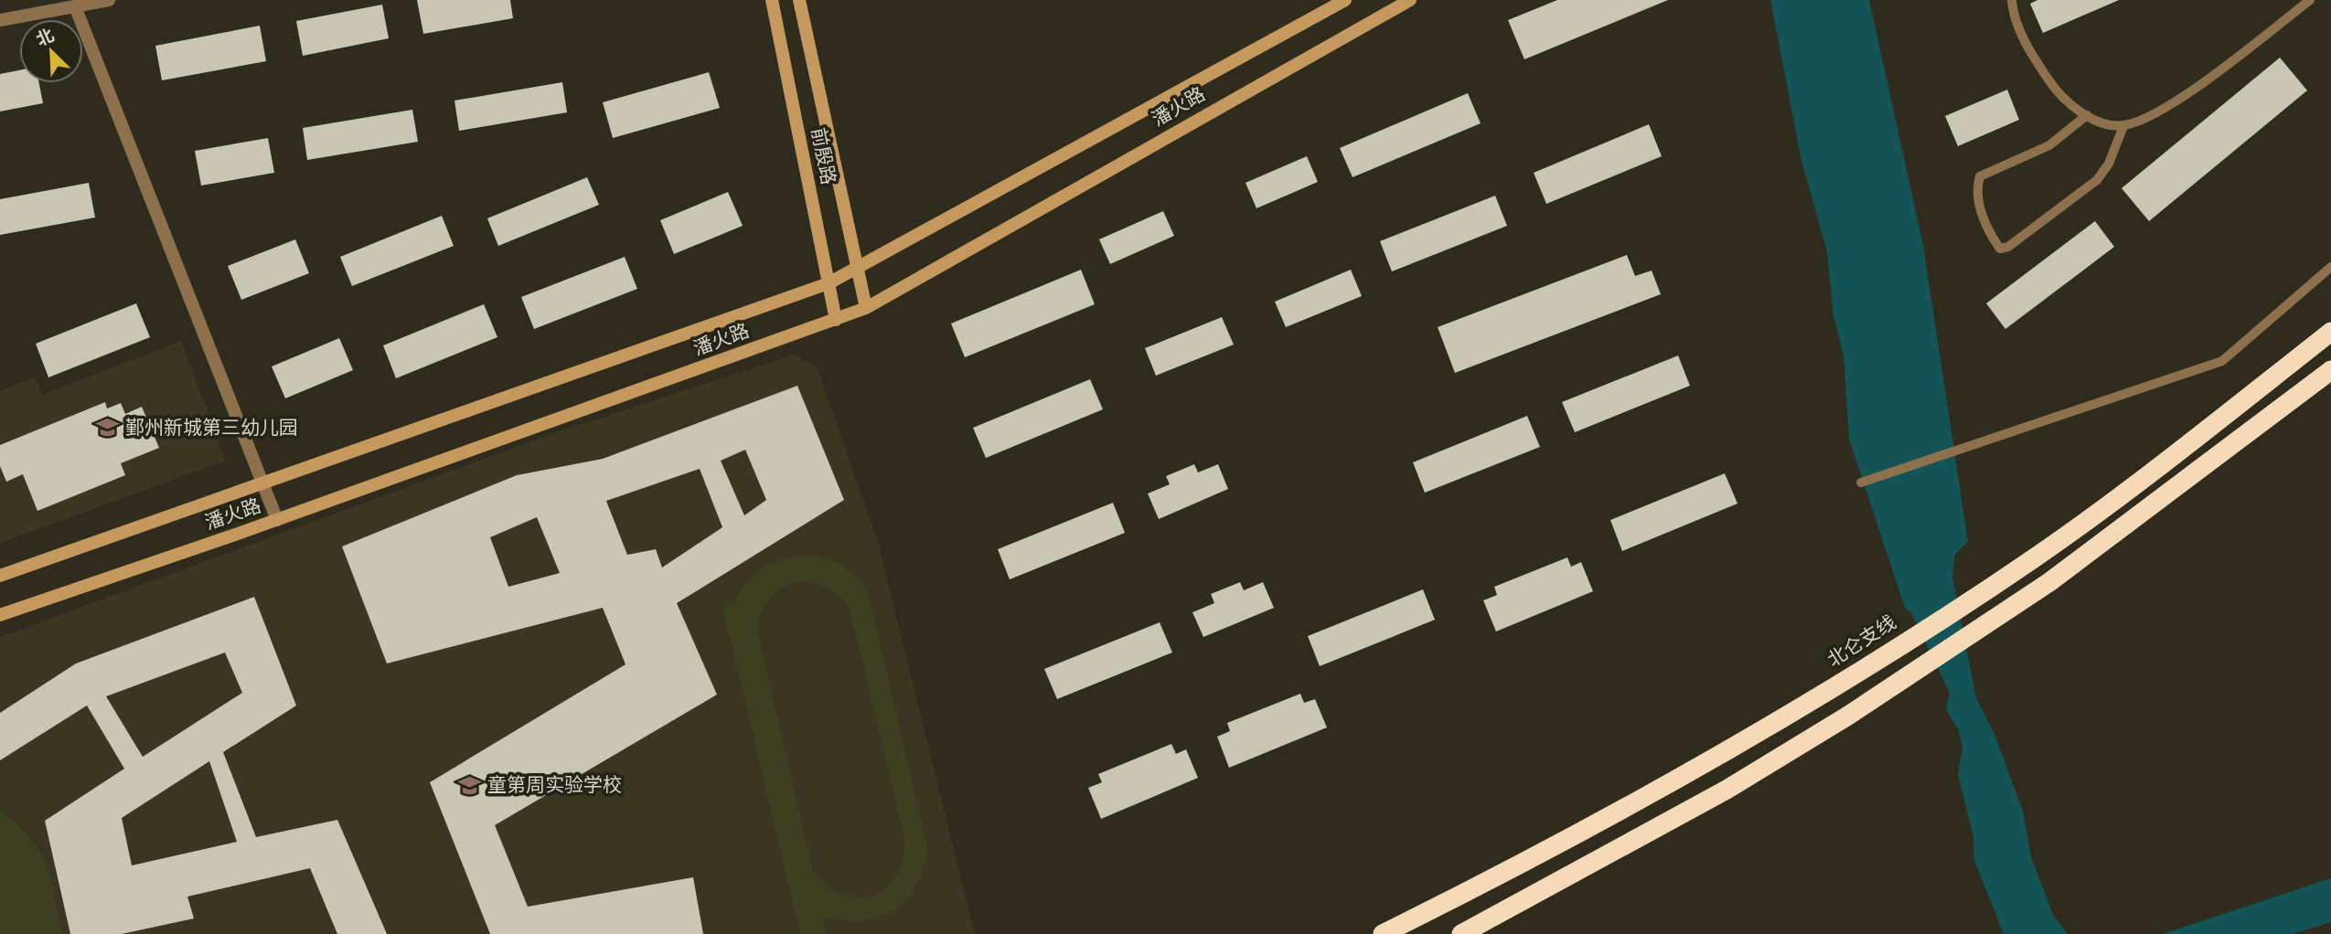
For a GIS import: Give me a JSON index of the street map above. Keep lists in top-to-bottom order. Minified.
{"streets":{"highway":["北仑支线"],"street":["潘火路","前殷路"]},"crossings":[["潘火路","前殷路"]],"places":{"school or university":["鄞州新城第三幼儿园","童第周实验学校"]},"north":"top left"}
